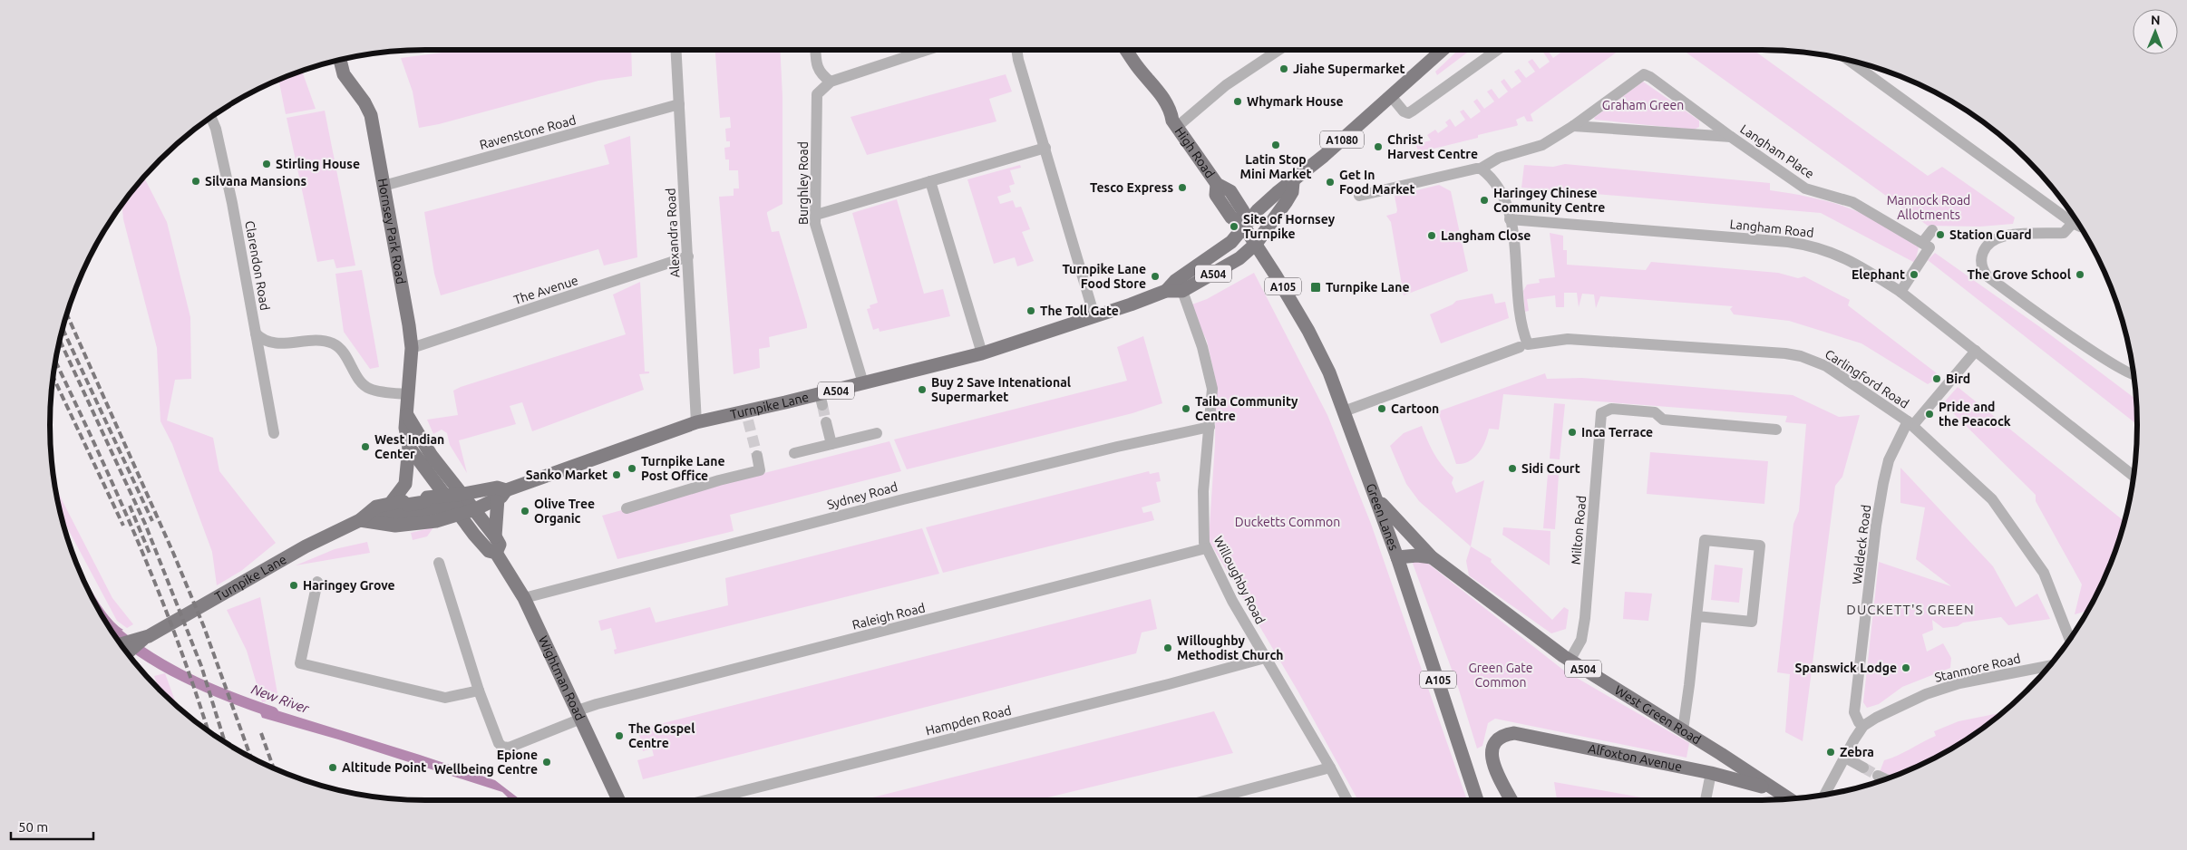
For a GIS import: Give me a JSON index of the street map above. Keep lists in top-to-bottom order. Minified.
{"streets":{"main road":["A1080","High Road","Hornsey Park Road","A504","A105","Turnpike Lane","Green Lanes","Wightman Road","West Green Road","Alfoxton Avenue"],"street":["Ravenstone Road","Langham Place","Burghley Road","Langham Road","Alexandra Road","Clarendon Road","The Avenue","Carlingford Road","Sydney Road","Milton Road","Waldeck Road","Willoughby Road","Raleigh Road","Stanmore Road","Hampden Road"]},"crossings":[["Ravenstone Road","Hornsey Park Road"],["Ravenstone Road","Alexandra Road"],["A1080","High Road"],["A1080","A504"],["A1080","Turnpike Lane"],["A1080","Green Lanes"],["High Road","A504"],["High Road","Turnpike Lane"],["High Road","Green Lanes"],["Burghley Road","Turnpike Lane"],["Langham Road","Waldeck Road"],["Hornsey Park Road","The Avenue"],["Hornsey Park Road","Turnpike Lane"],["Hornsey Park Road","Wightman Road"],["Alexandra Road","The Avenue"],["Alexandra Road","Turnpike Lane"],["A504","Turnpike Lane"],["A504","Green Lanes"],["A504","Willoughby Road"],["Carlingford Road","Green Lanes"],["Carlingford Road","Waldeck Road"],["Turnpike Lane","Willoughby Road"],["Turnpike Lane","Wightman Road"],["Sydney Road","Willoughby Road"],["Sydney Road","Wightman Road"],["Green Lanes","West Green Road"],["Milton Road","West Green Road"],["Waldeck Road","Stanmore Road"],["Willoughby Road","Raleigh Road"],["Willoughby Road","Hampden Road"],["Raleigh Road","Wightman Road"],["West Green Road","Alfoxton Avenue"]],"districts":["DUCKETT'S GREEN"],"water":["New River"],"parks":["Graham Green","Mannock Road Allotments","Ducketts Common","Green Gate Common"],"places":{"other":["Jiahe Supermarket","Whymark House","Latin Stop Mini Market","Christ Harvest Centre","Stirling House","Silvana Mansions","Get In Food Market","Tesco Express","Haringey Chinese Community Centre","Site of Hornsey Turnpike","Station Guard","Langham Close","Elephant","The Grove School","Turnpike Lane Food Store","The Toll Gate","Bird","Buy 2 Save Intenational Supermarket","Taiba Community Centre","Cartoon","Pride and the Peacock","Inca Terrace","West Indian Center","Turnpike Lane Post Office","Sidi Court","Sanko Market","Olive Tree Organic","Haringey Grove","Willoughby Methodist Church","Spanswick Lodge","The Gospel Centre","Zebra","Epione Wellbeing Centre","Altitude Point"],"transit":["Turnpike Lane"]},"scale_bar":"50 m","north":"top"}
